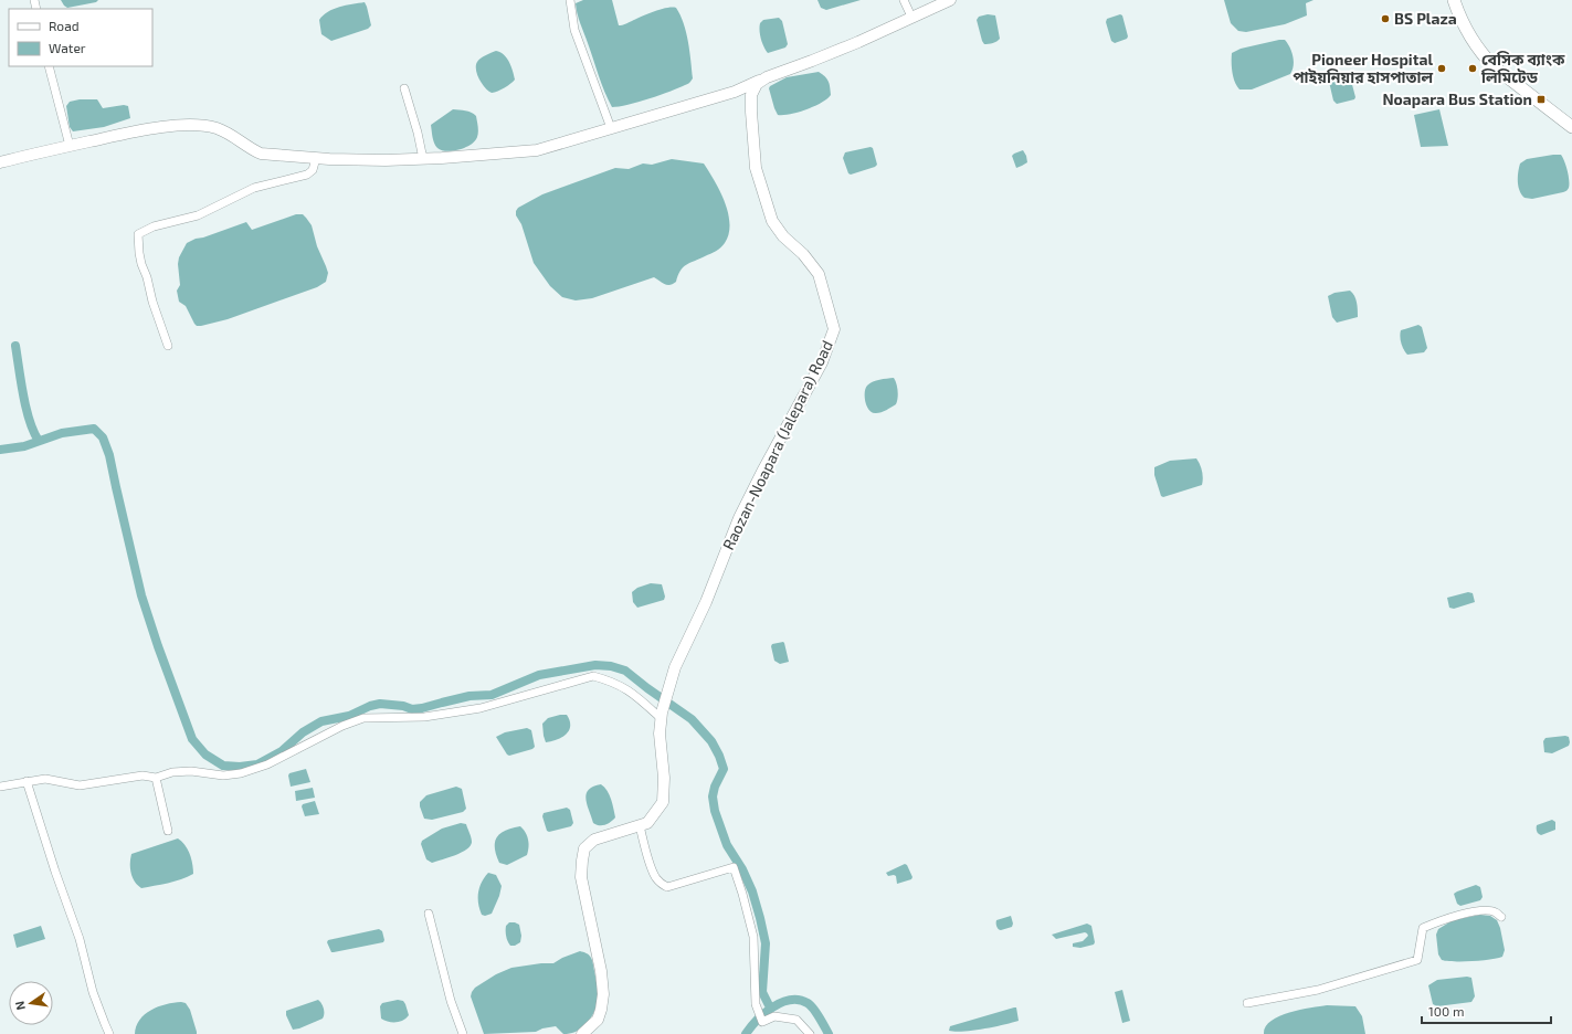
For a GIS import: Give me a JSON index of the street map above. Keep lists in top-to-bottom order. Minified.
{"streets":{"main road":["Raozan-Noapara (Jalepara) Road"]},"places":{"other":["BS Plaza","Pioneer Hospital পাইয়নিয়ার হাসপাতাল","বেসিক ব্যাংক লিমিটেড"],"transit":["Noapara Bus Station"]},"legend":["Road","Water"],"scale_bar":"100 m","north":"left"}
